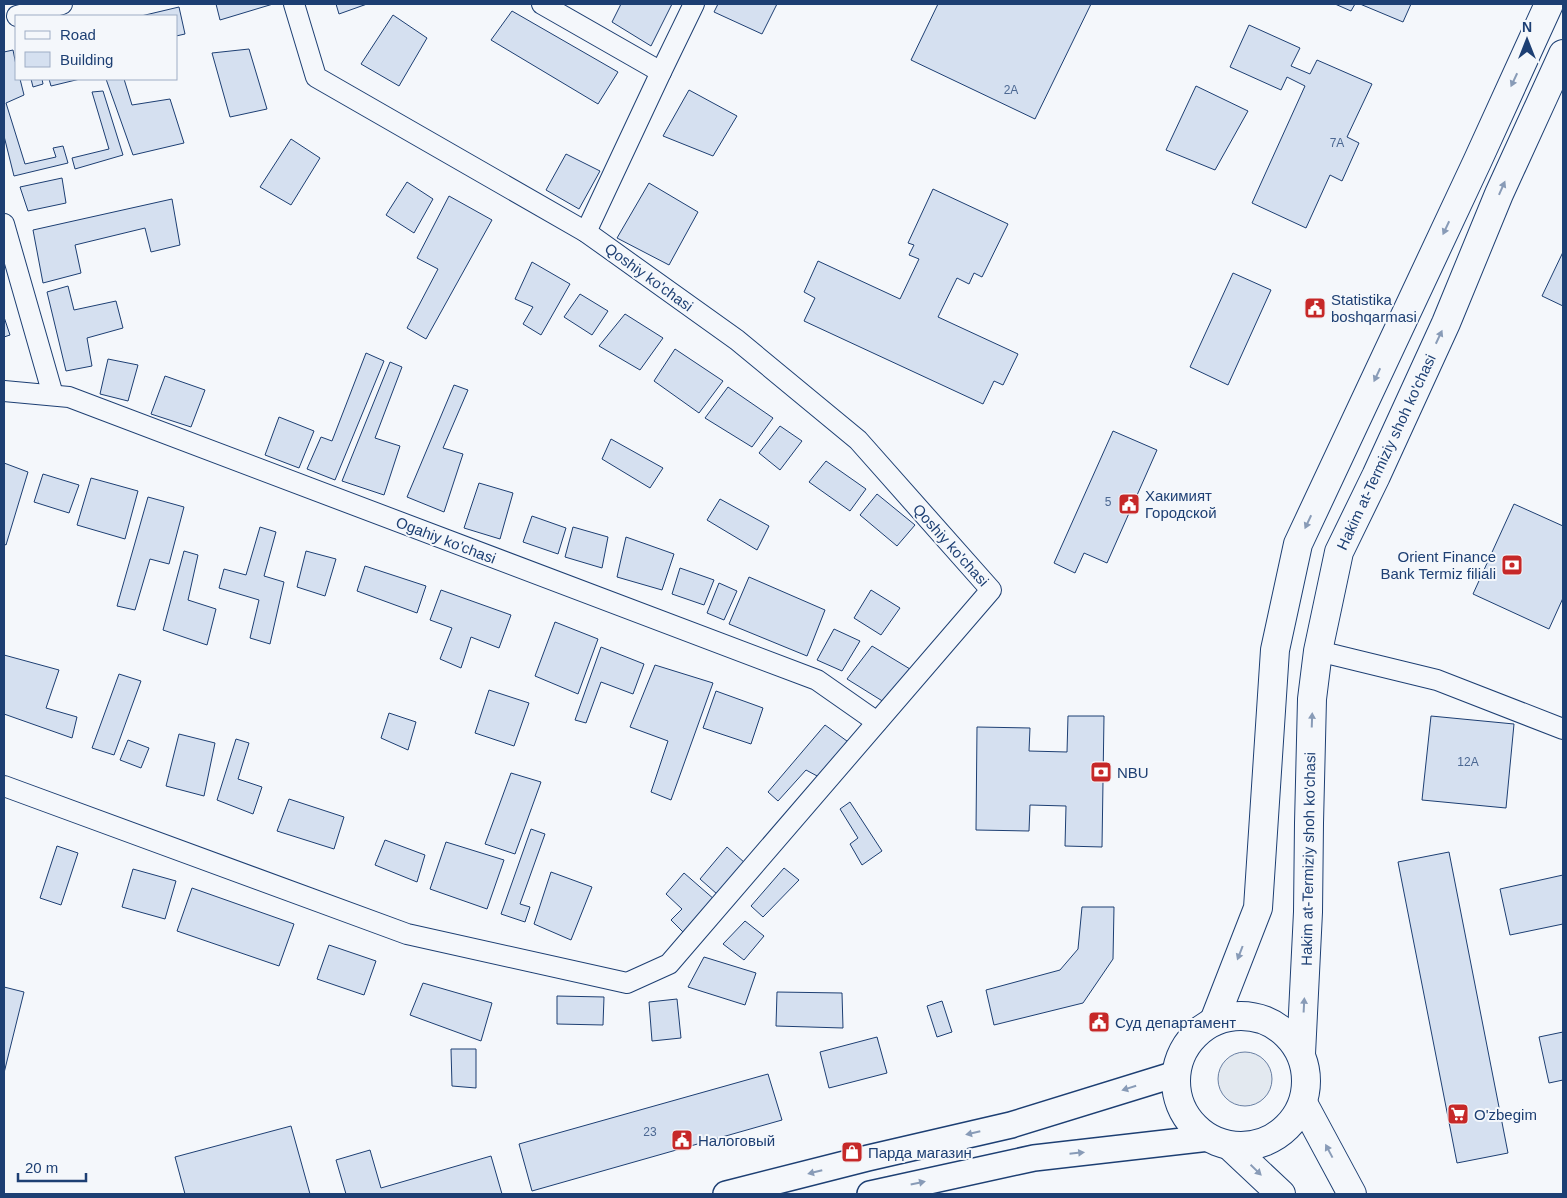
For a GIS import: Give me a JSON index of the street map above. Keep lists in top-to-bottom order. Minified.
{"streets":{"main road":["Hakim at-Termiziy shoh ko'chasi"],"street":["Qoshiy ko'chasi","Ogahiy ko'chasi"]},"crossings":[["Qoshiy ko'chasi","Ogahiy ko'chasi"]],"places":{"public building":["Statistika boshqarmasi","Хакимият Городской","Суд департамент","Налоговый"],"bank":["Orient Finance Bank Termiz filiali","NBU"],"supermarket":["O'zbegim"],"shop":["Парда магазин"]},"house_numbers":["2A","7A","5","12A","23"],"legend":["Road","Building"],"scale_bar":"20 m","north":"top"}
